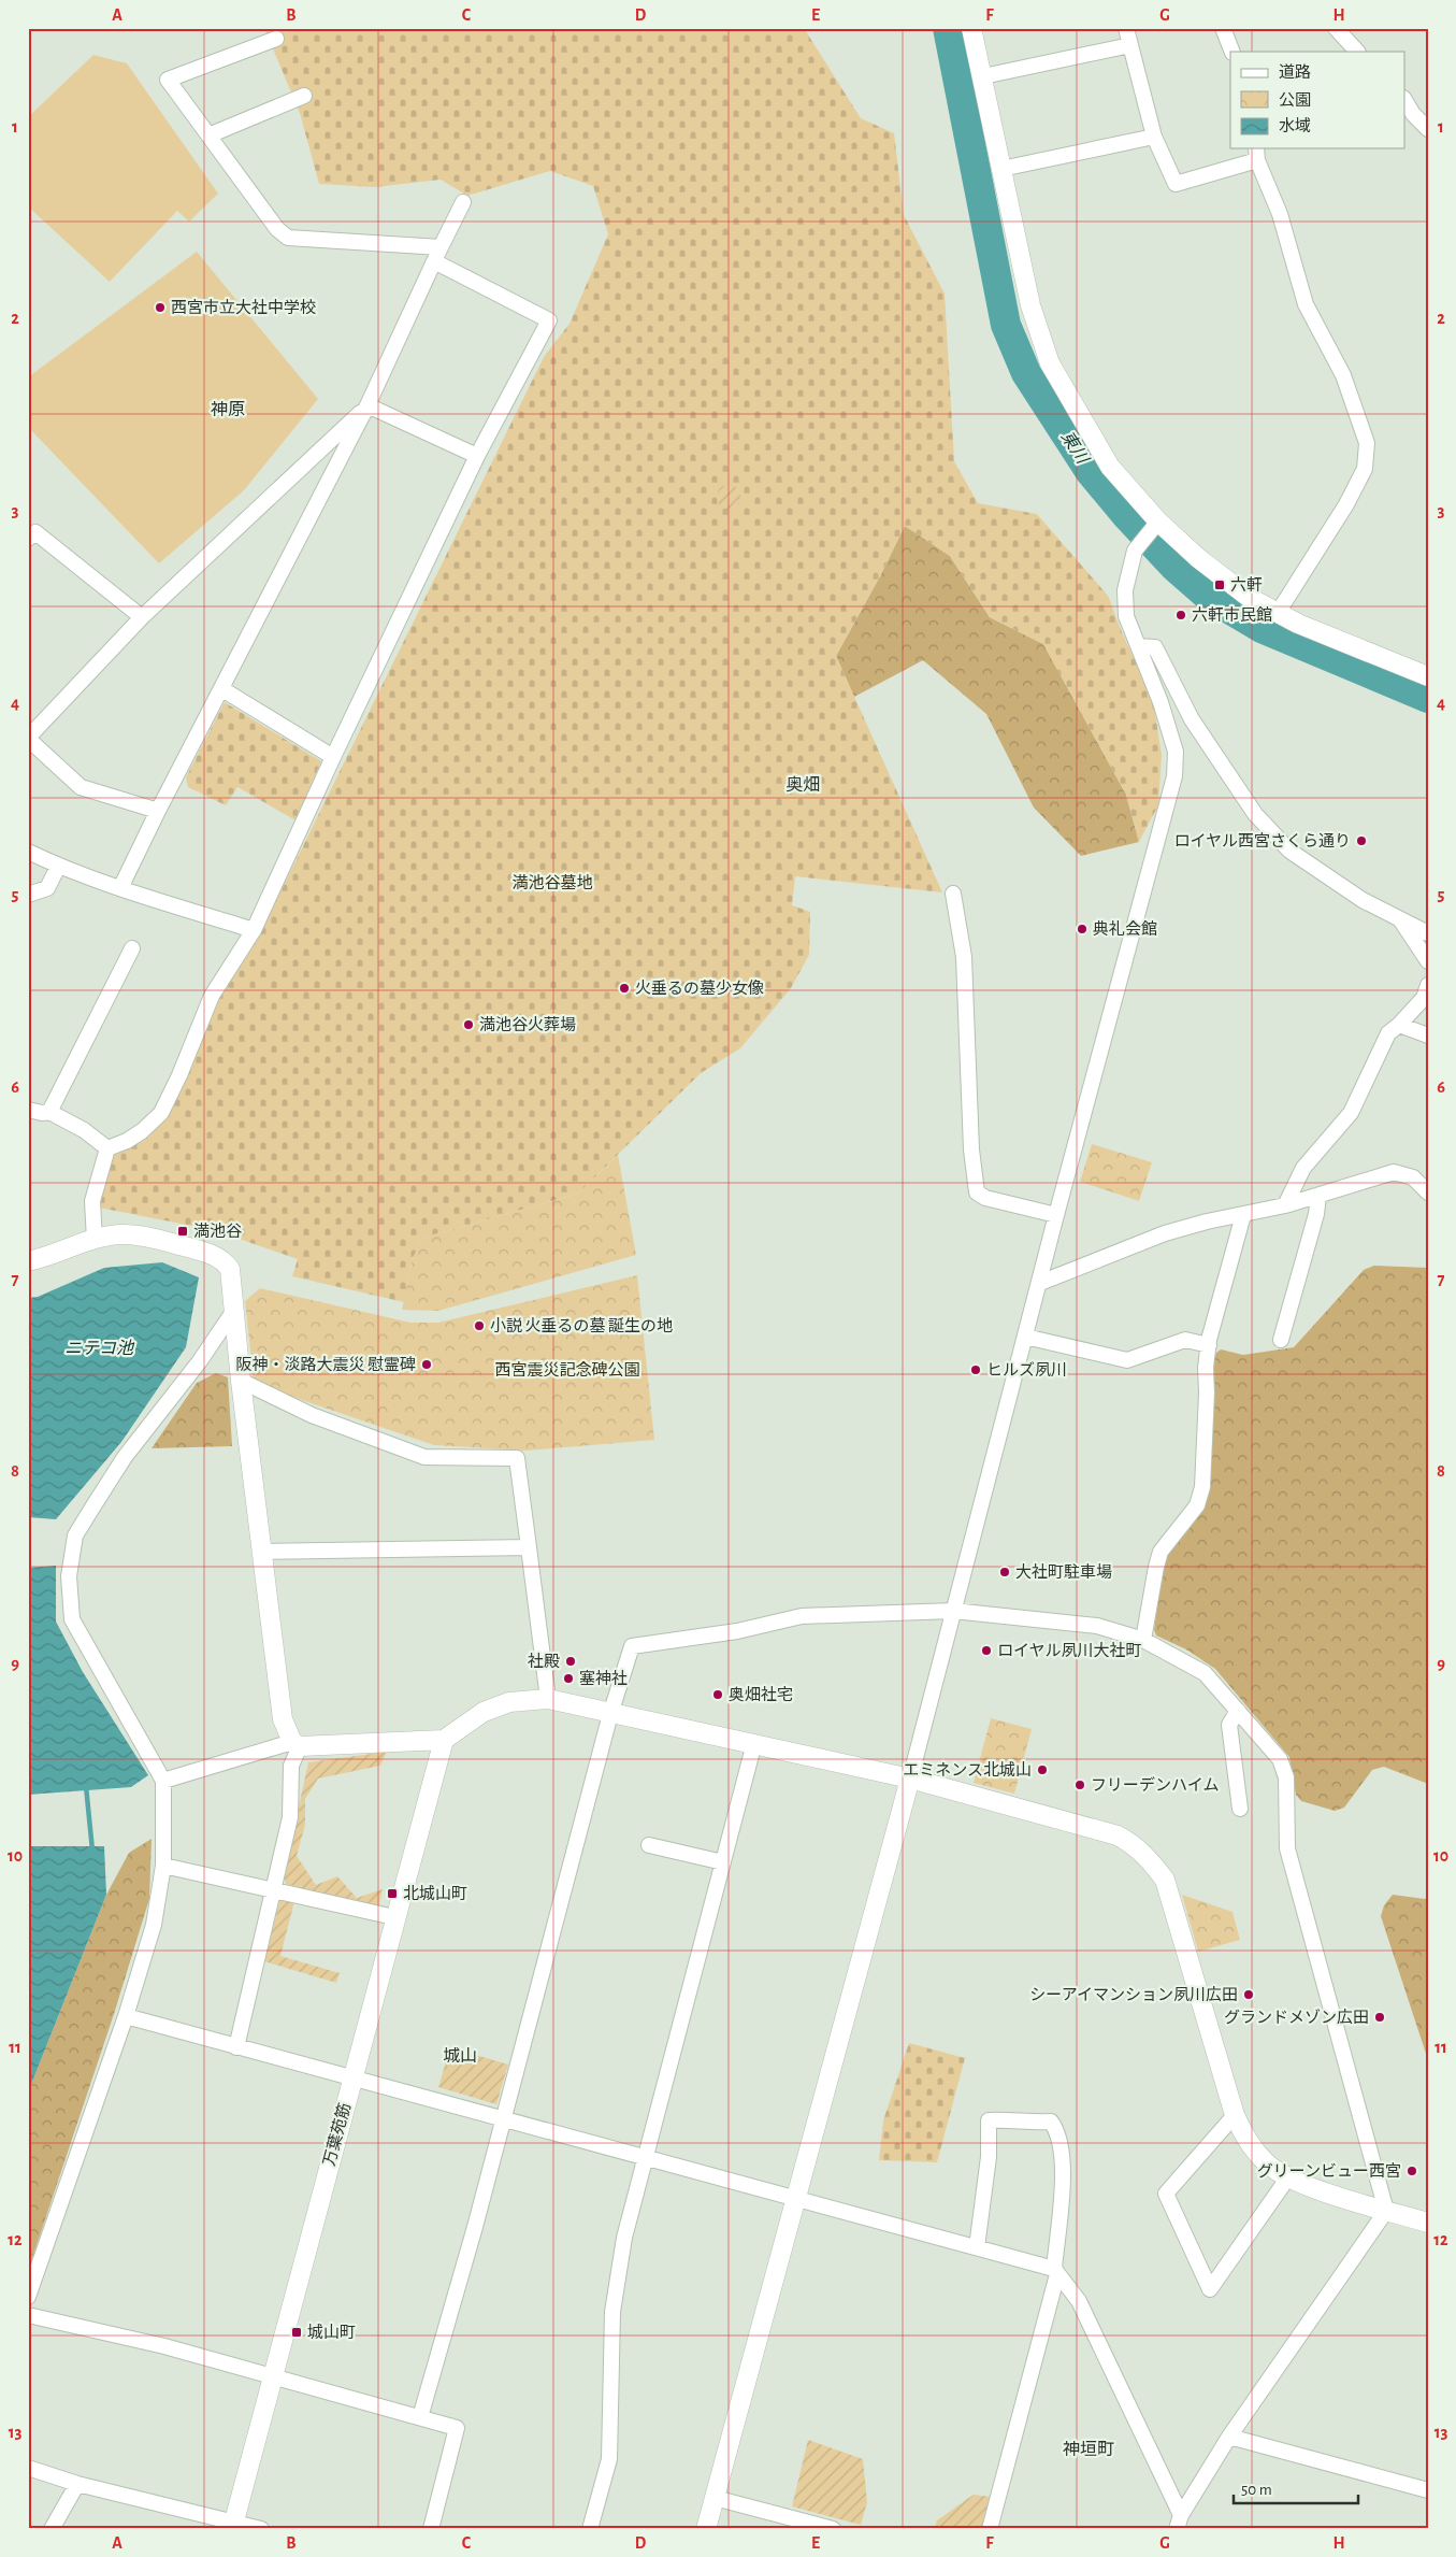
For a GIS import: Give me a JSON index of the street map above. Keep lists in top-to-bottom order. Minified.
{"streets":{"street":["万葉苑筋"]},"districts":["神原","奥畑","城山","神垣町"],"water":["東川","ニテコ池"],"parks":["満池谷墓地","西宮震災記念碑公園"],"places":{"other":["西宮市立大社中学校","六軒市民館","ロイヤル西宮さくら通り","典礼会館","火垂るの墓少女像","満池谷火葬場","小説 火垂るの墓 誕生の地","阪神・淡路大震災 慰霊碑","ヒルズ夙川","大社町駐車場","ロイヤル夙川大社町","社殿","塞神社","奥畑社宅","エミネンス北城山","フリーデンハイム","シーアイマンション夙川広田","グランドメゾン広田","グリーンビュー西宮"],"transit":["六軒","満池谷","北城山町","城山町"]},"legend":["道路","公園","水域"],"scale_bar":"50 m","grid":{"columns":["A","B","C","D","E","F","G","H"],"rows":["1","2","3","4","5","6","7","8","9","10","11","12","13"]}}
